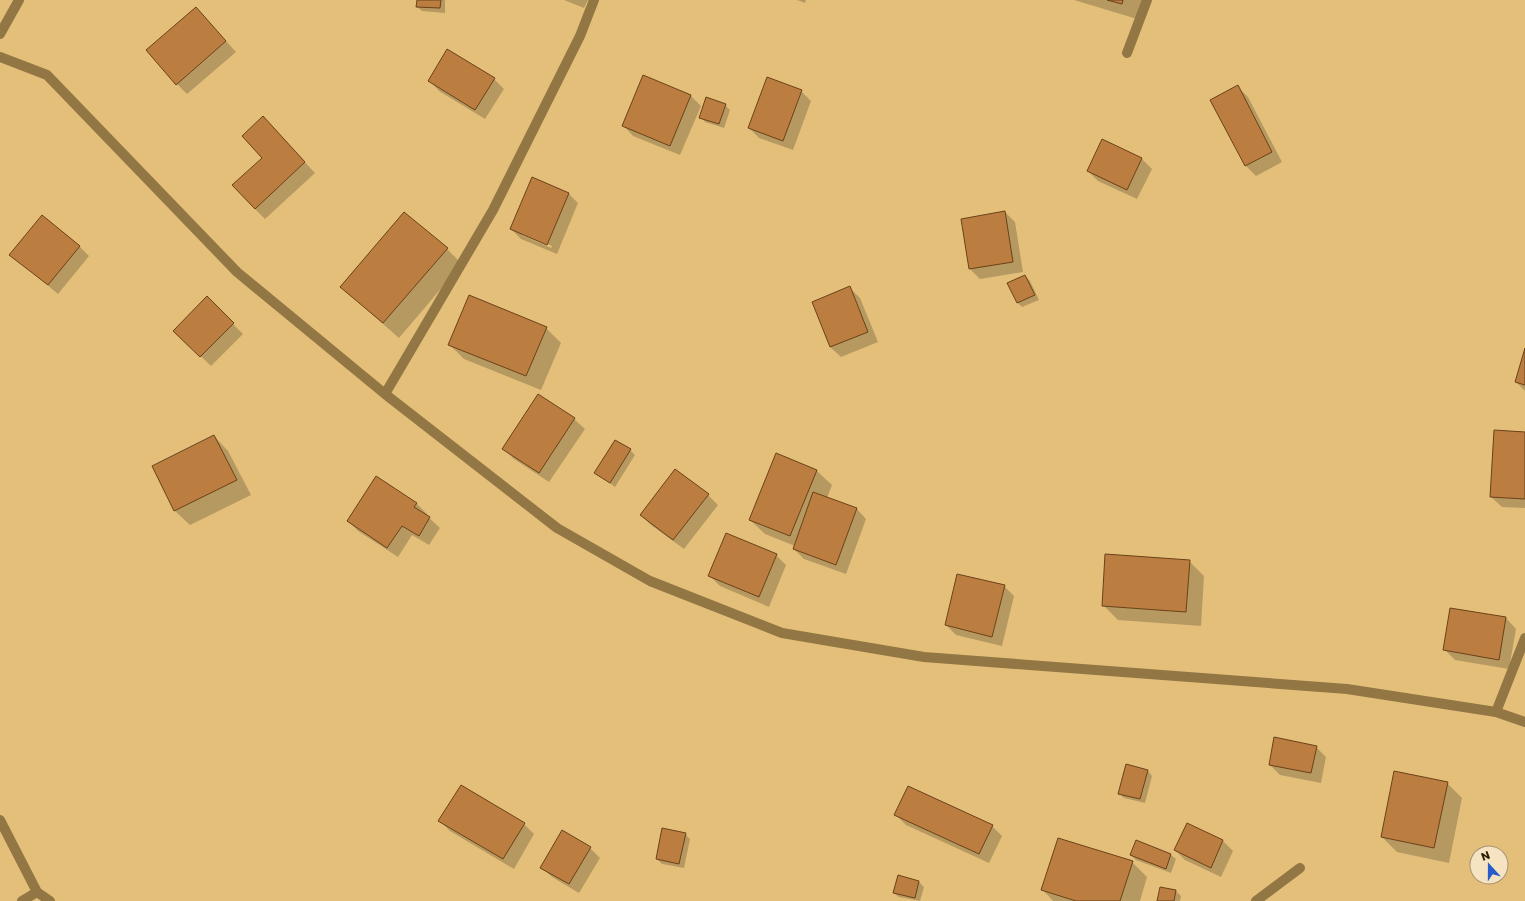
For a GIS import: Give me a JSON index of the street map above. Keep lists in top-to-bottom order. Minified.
{"north":"top"}
